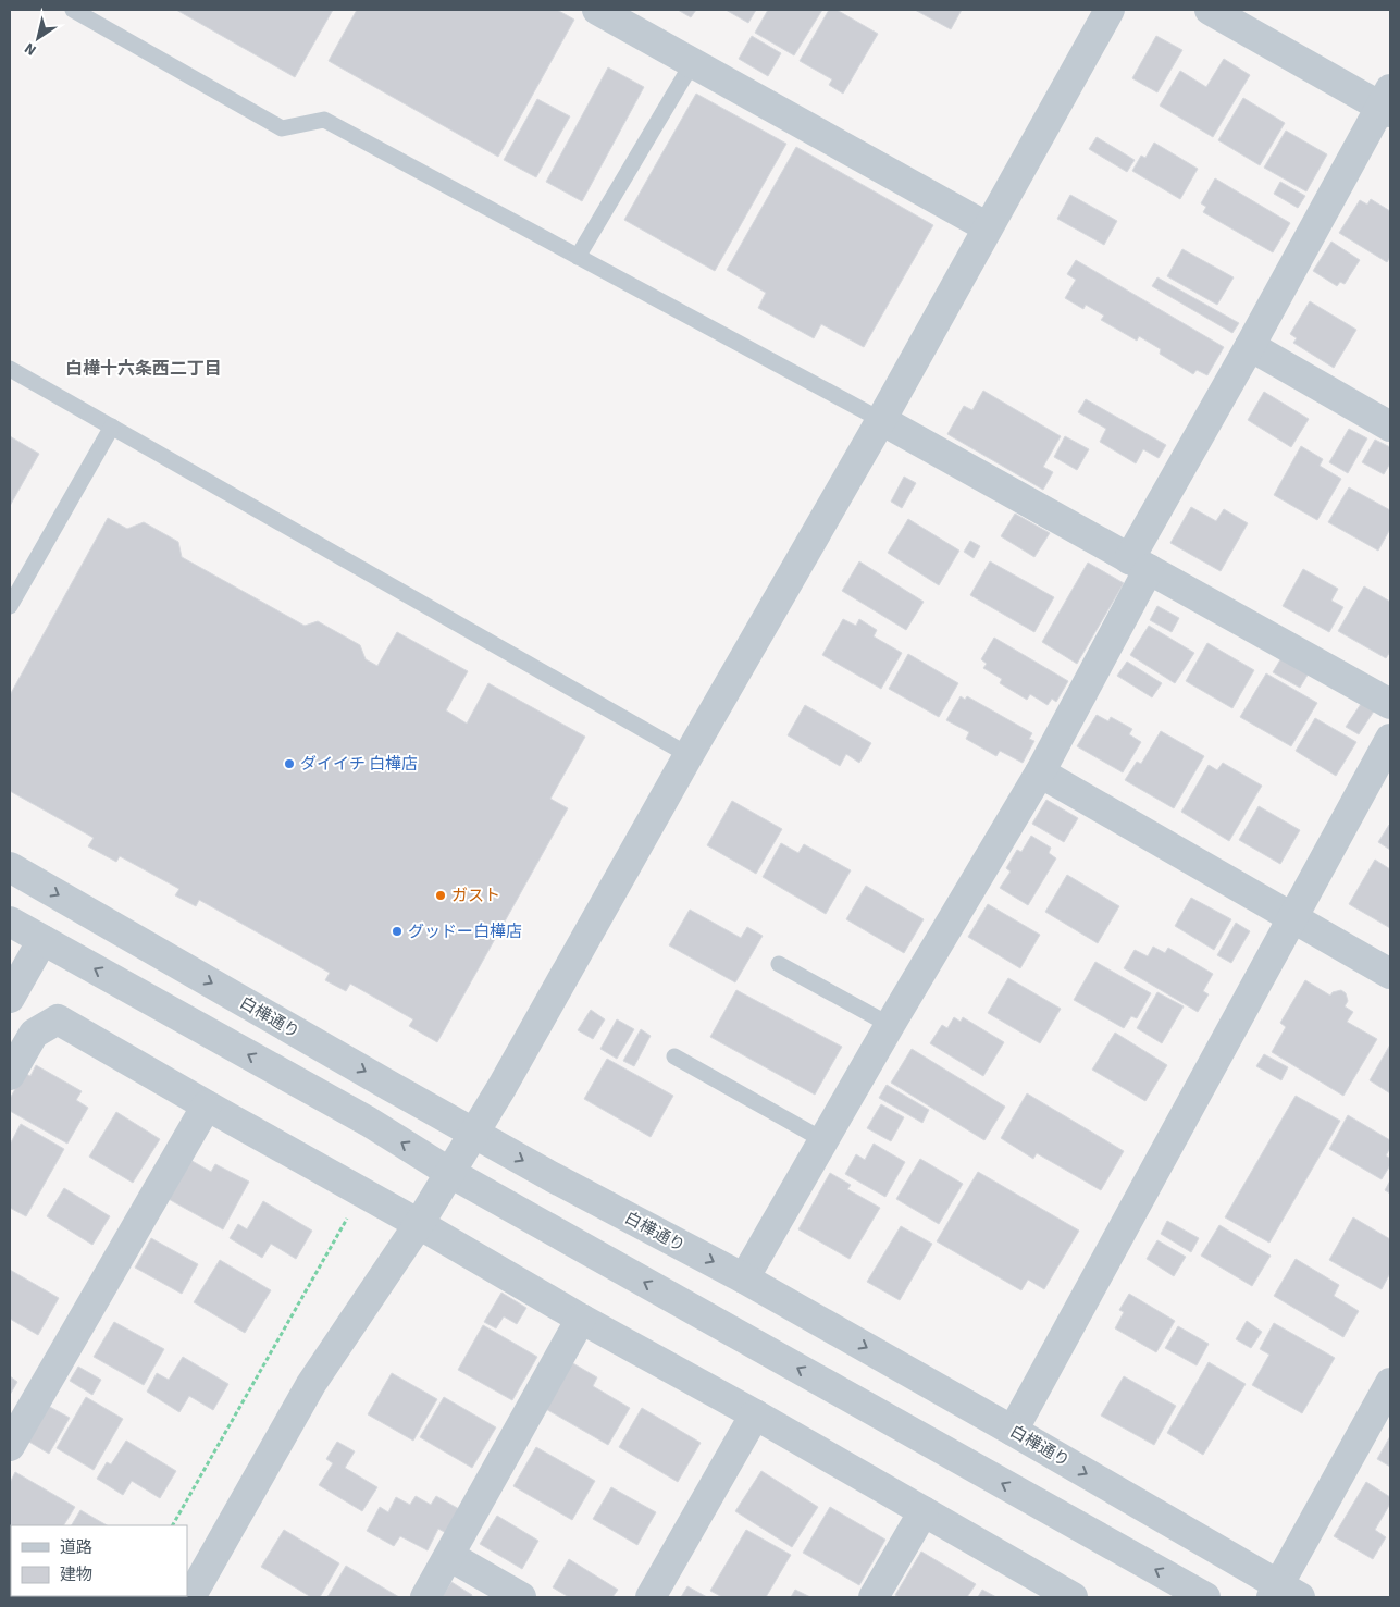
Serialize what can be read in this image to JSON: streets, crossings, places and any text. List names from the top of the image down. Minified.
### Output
{"streets":{"street":["白樺通り"]},"districts":["白樺十六条西二丁目"],"places":["ダイイチ 白樺店","ガスト","グッドー白樺店"],"legend":["道路","建物"],"north":"bottom left"}
